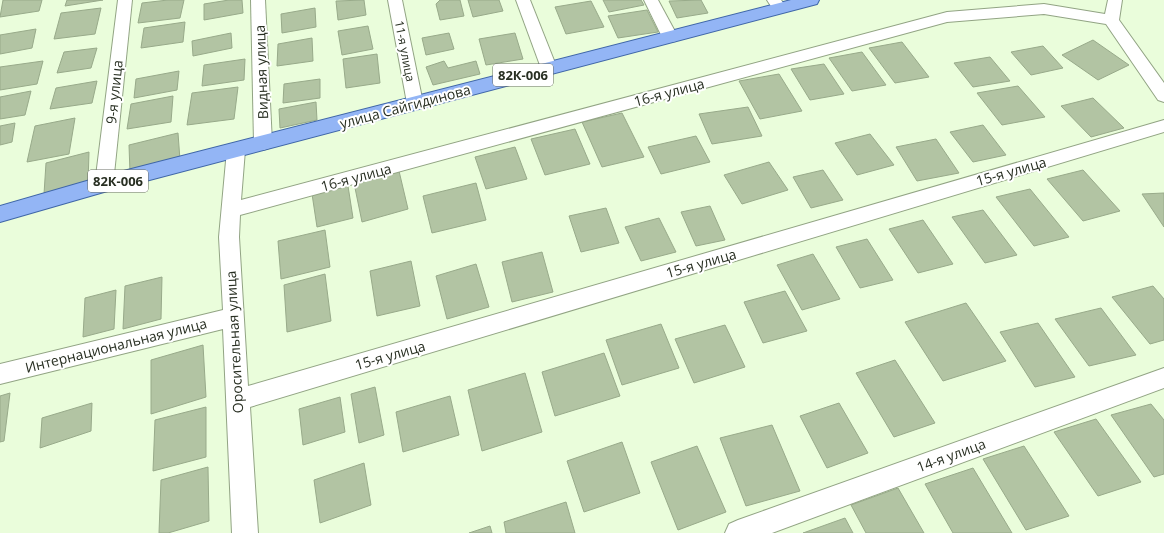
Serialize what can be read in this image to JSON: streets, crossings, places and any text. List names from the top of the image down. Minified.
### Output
{"streets":{"main road":["82К-006","улица Сайгидинова"],"street":["11-я улица","Видная улица","9-я улица","16-я улица","15-я улица","Оросительная улица","Интернациональная улица","14-я улица"]},"crossings":[["11-я улица","улица Сайгидинова"],["Видная улица","улица Сайгидинова"],["9-я улица","улица Сайгидинова"],["16-я улица","Оросительная улица"],["улица Сайгидинова","Оросительная улица"],["15-я улица","Оросительная улица"],["Оросительная улица","Интернациональная улица"]]}
